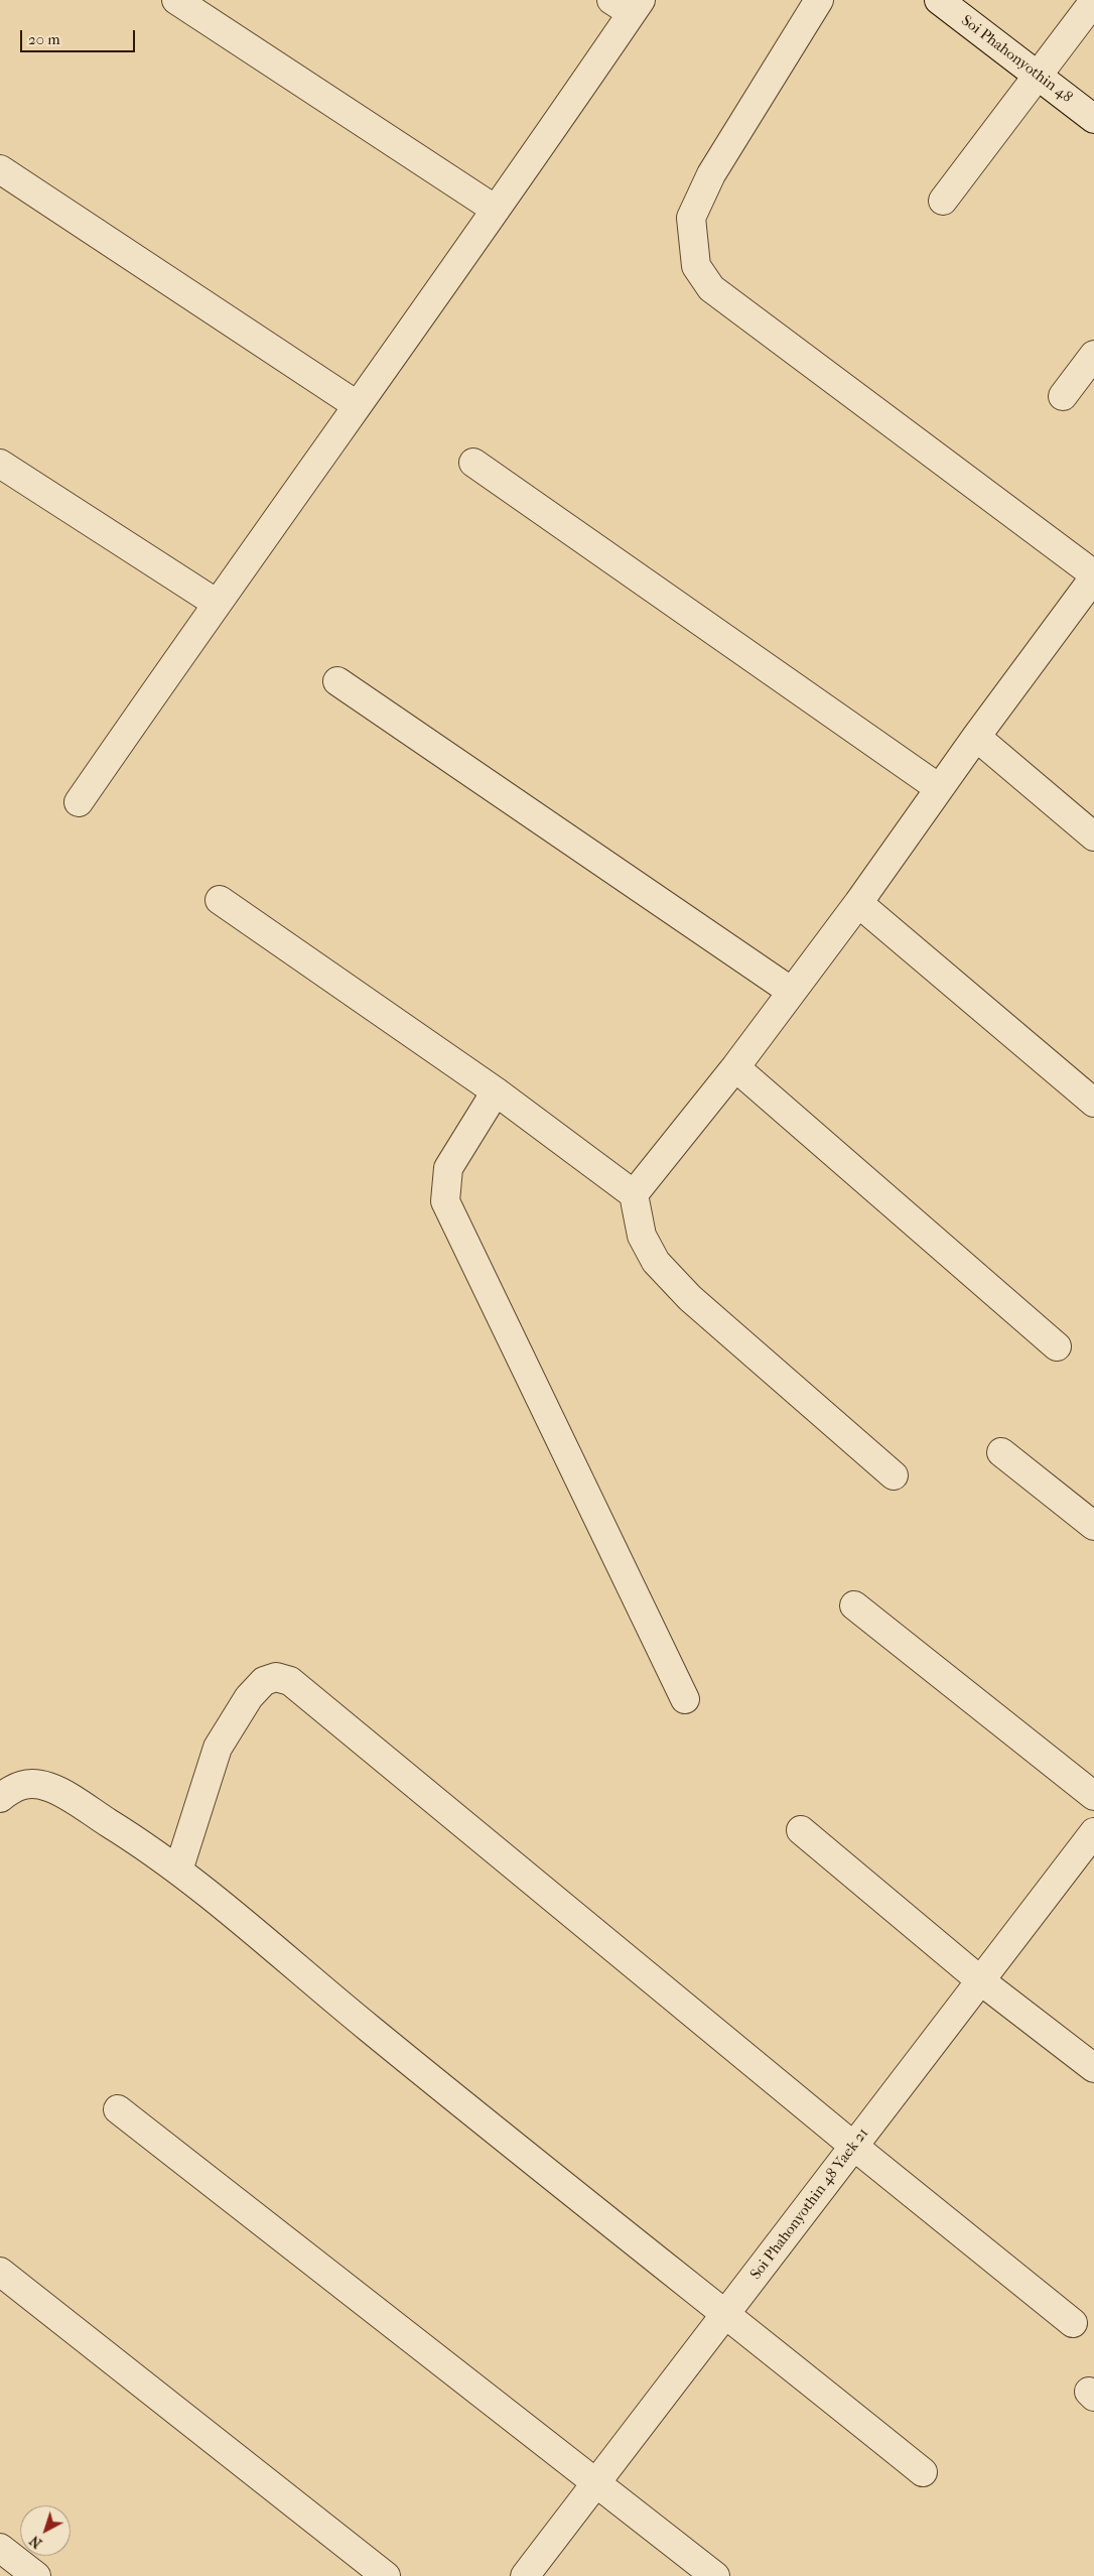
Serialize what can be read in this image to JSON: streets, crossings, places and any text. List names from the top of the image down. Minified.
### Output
{"streets":{"street":["Soi Phahonyothin 48","Soi Phahonyothin 48 Yaek 21"]},"scale_bar":"20 m","north":"bottom left"}
